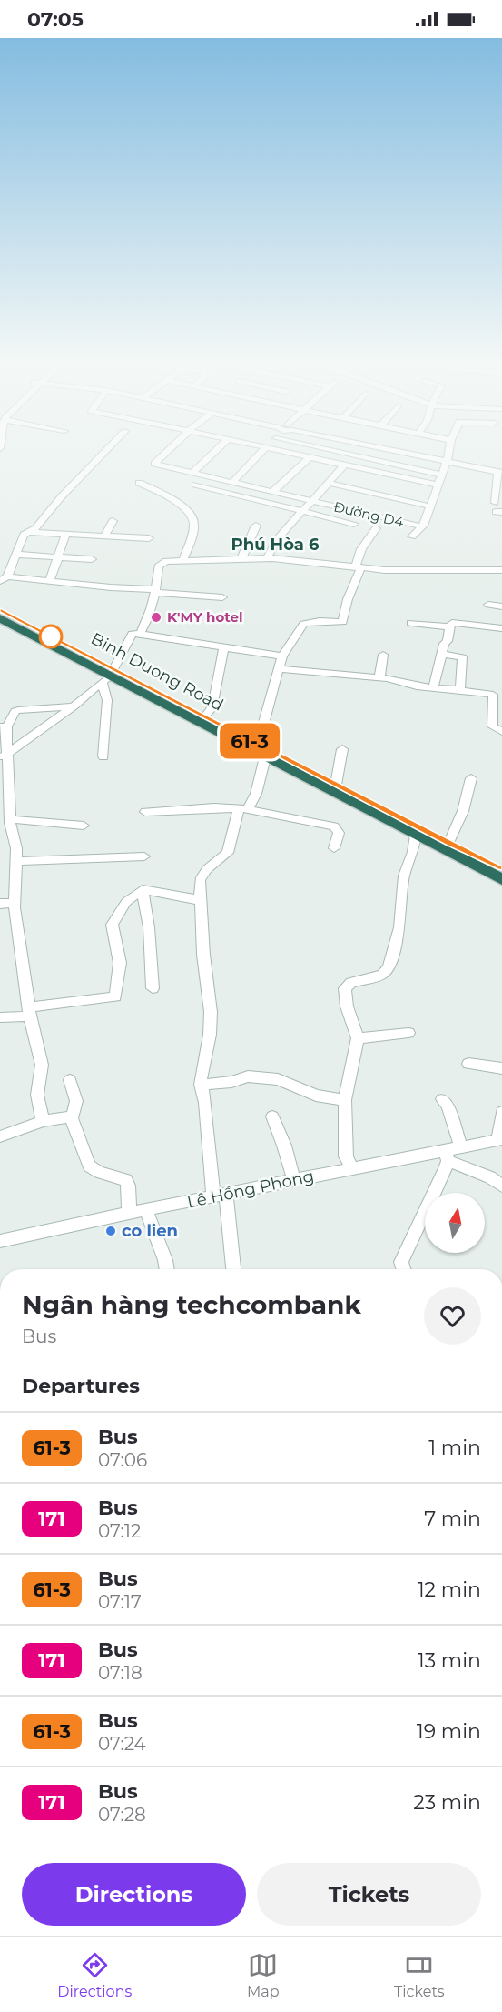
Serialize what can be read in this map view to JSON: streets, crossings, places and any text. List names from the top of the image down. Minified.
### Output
{"streets":{"highway":["Binh Duong Road"],"street":["Đường D4","Lê Hồng Phong"]},"districts":["Phú Hòa 6"],"places":["K'MY hotel","co lien"],"lines":["bus line 61-3"],"north":"top","page":{"status":"07:05","on_map":"61-3","heading":[["Ngân hàng techcombank","Bus"],"Departures"],"list":[{"mark":"61-3","name":"Bus","note":"07:06","value":"1 min"},{"mark":"171","name":"Bus","note":"07:12","value":"7 min"},{"mark":"61-3","name":"Bus","note":"07:17","value":"12 min"},{"mark":"171","name":"Bus","note":"07:18","value":"13 min"},{"mark":"61-3","name":"Bus","note":"07:24","value":"19 min"},{"mark":"171","name":"Bus","note":"07:28","value":"23 min"}],"buttons":["Directions","Tickets"],"tabs":["Directions","Map","Tickets"]}}
